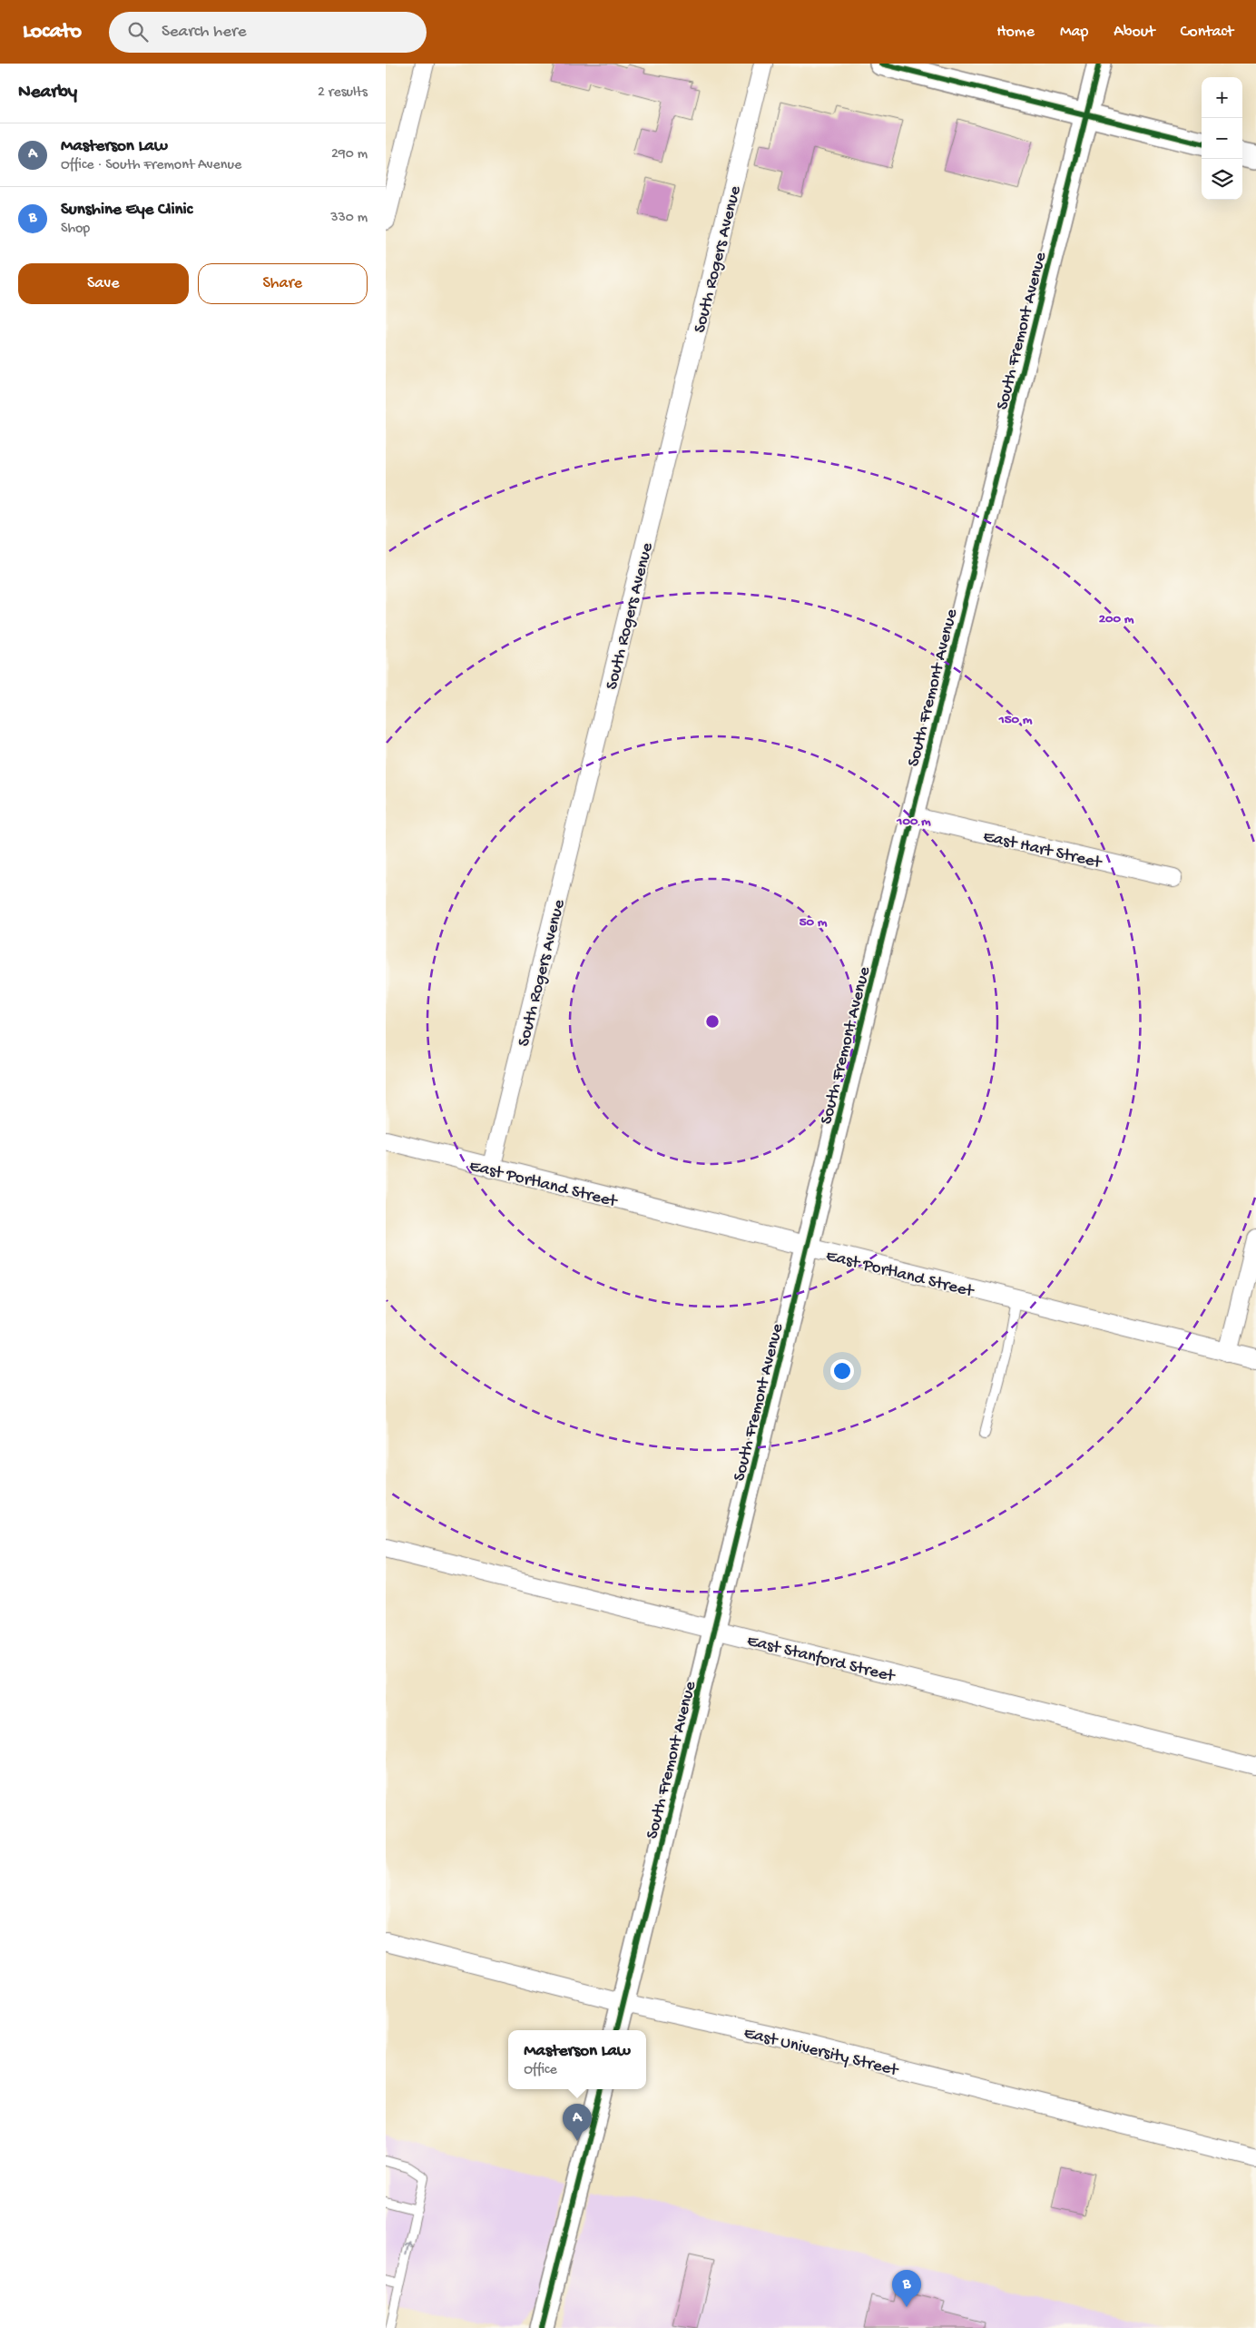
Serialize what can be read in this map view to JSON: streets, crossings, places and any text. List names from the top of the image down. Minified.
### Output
{"streets":{"street":["South Rogers Avenue","South Fremont Avenue","East Hart Street","East Portland Street","East Stanford Street","East University Street"]},"crossings":[["South Rogers Avenue","East Portland Street"],["South Fremont Avenue","East Hart Street"],["South Fremont Avenue","East Portland Street"],["South Fremont Avenue","East Stanford Street"],["South Fremont Avenue","East University Street"]],"page":{"header":"Locato","search":"Search here","nav":["Home","Map","About","Contact"],"heading":["Nearby","2 results"],"map_buttons":["+","−"],"list":[{"mark":"A","name":"Masterson Law","note":"Office · South Fremont Avenue","value":"290 m"},{"mark":"B","name":"Sunshine Eye Clinic","note":"Shop","value":"330 m"}],"buttons":["Save","Share"],"popup":["Masterson Law","Office"],"pins":["A","B"]},"rings":["200 m","150 m","100 m","50 m"]}
